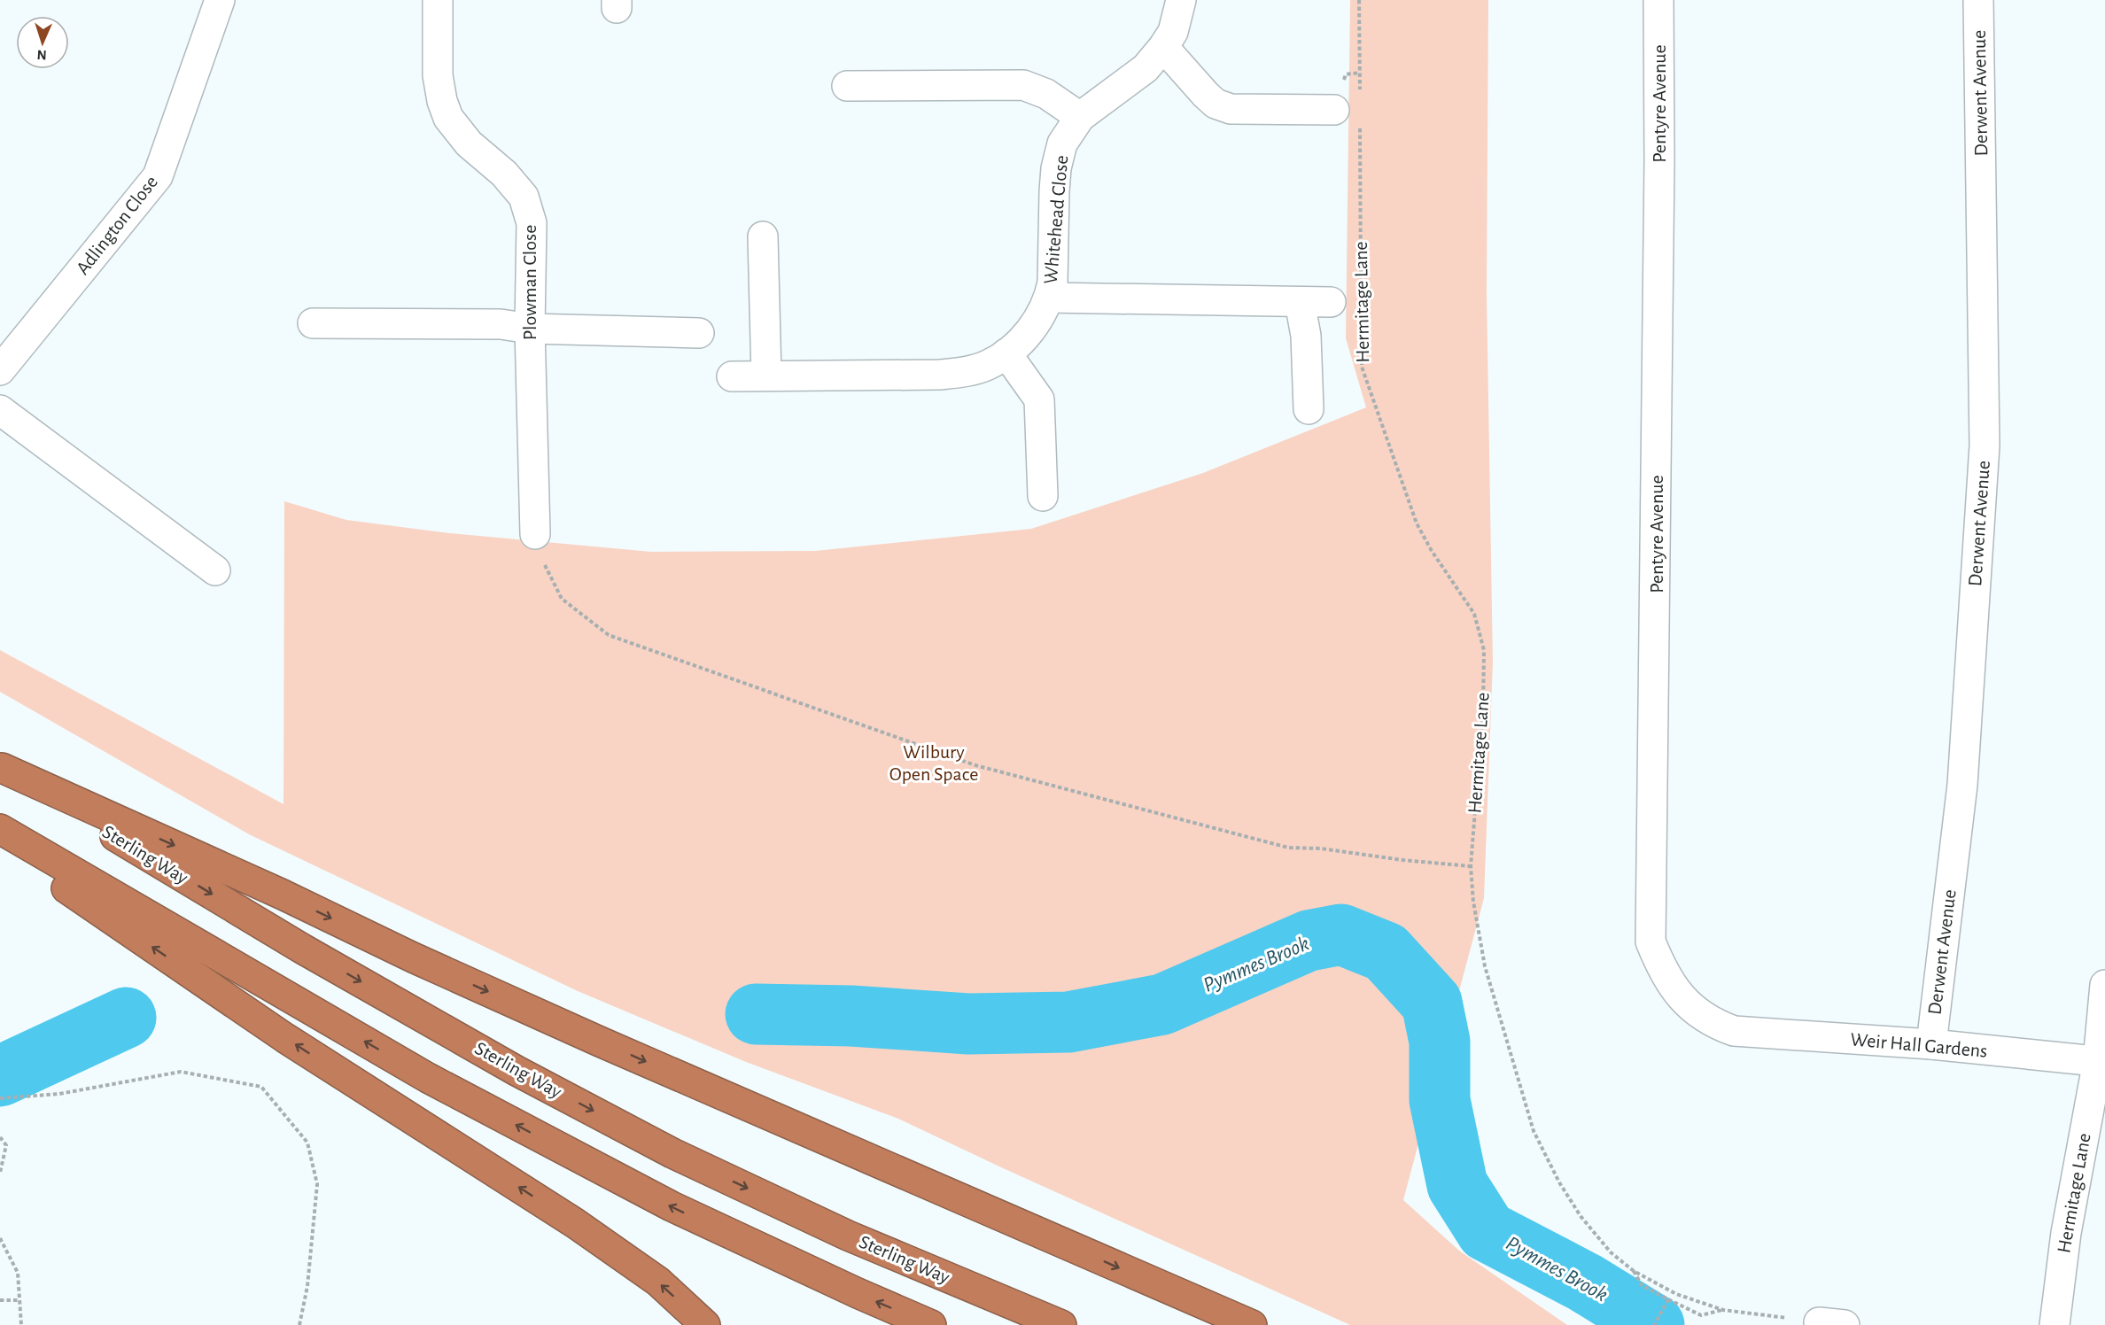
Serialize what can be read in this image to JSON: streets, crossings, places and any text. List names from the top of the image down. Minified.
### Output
{"streets":{"highway":["Sterling Way"],"street":["Derwent Avenue","Pentyre Avenue","Whitehead Close","Adlington Close","Plowman Close","Hermitage Lane","Weir Hall Gardens"]},"crossings":[["Derwent Avenue","Weir Hall Gardens"],["Pentyre Avenue","Weir Hall Gardens"],["Hermitage Lane","Weir Hall Gardens"]],"water":["Pymmes Brook"],"parks":["Wilbury Open Space"],"north":"bottom"}
